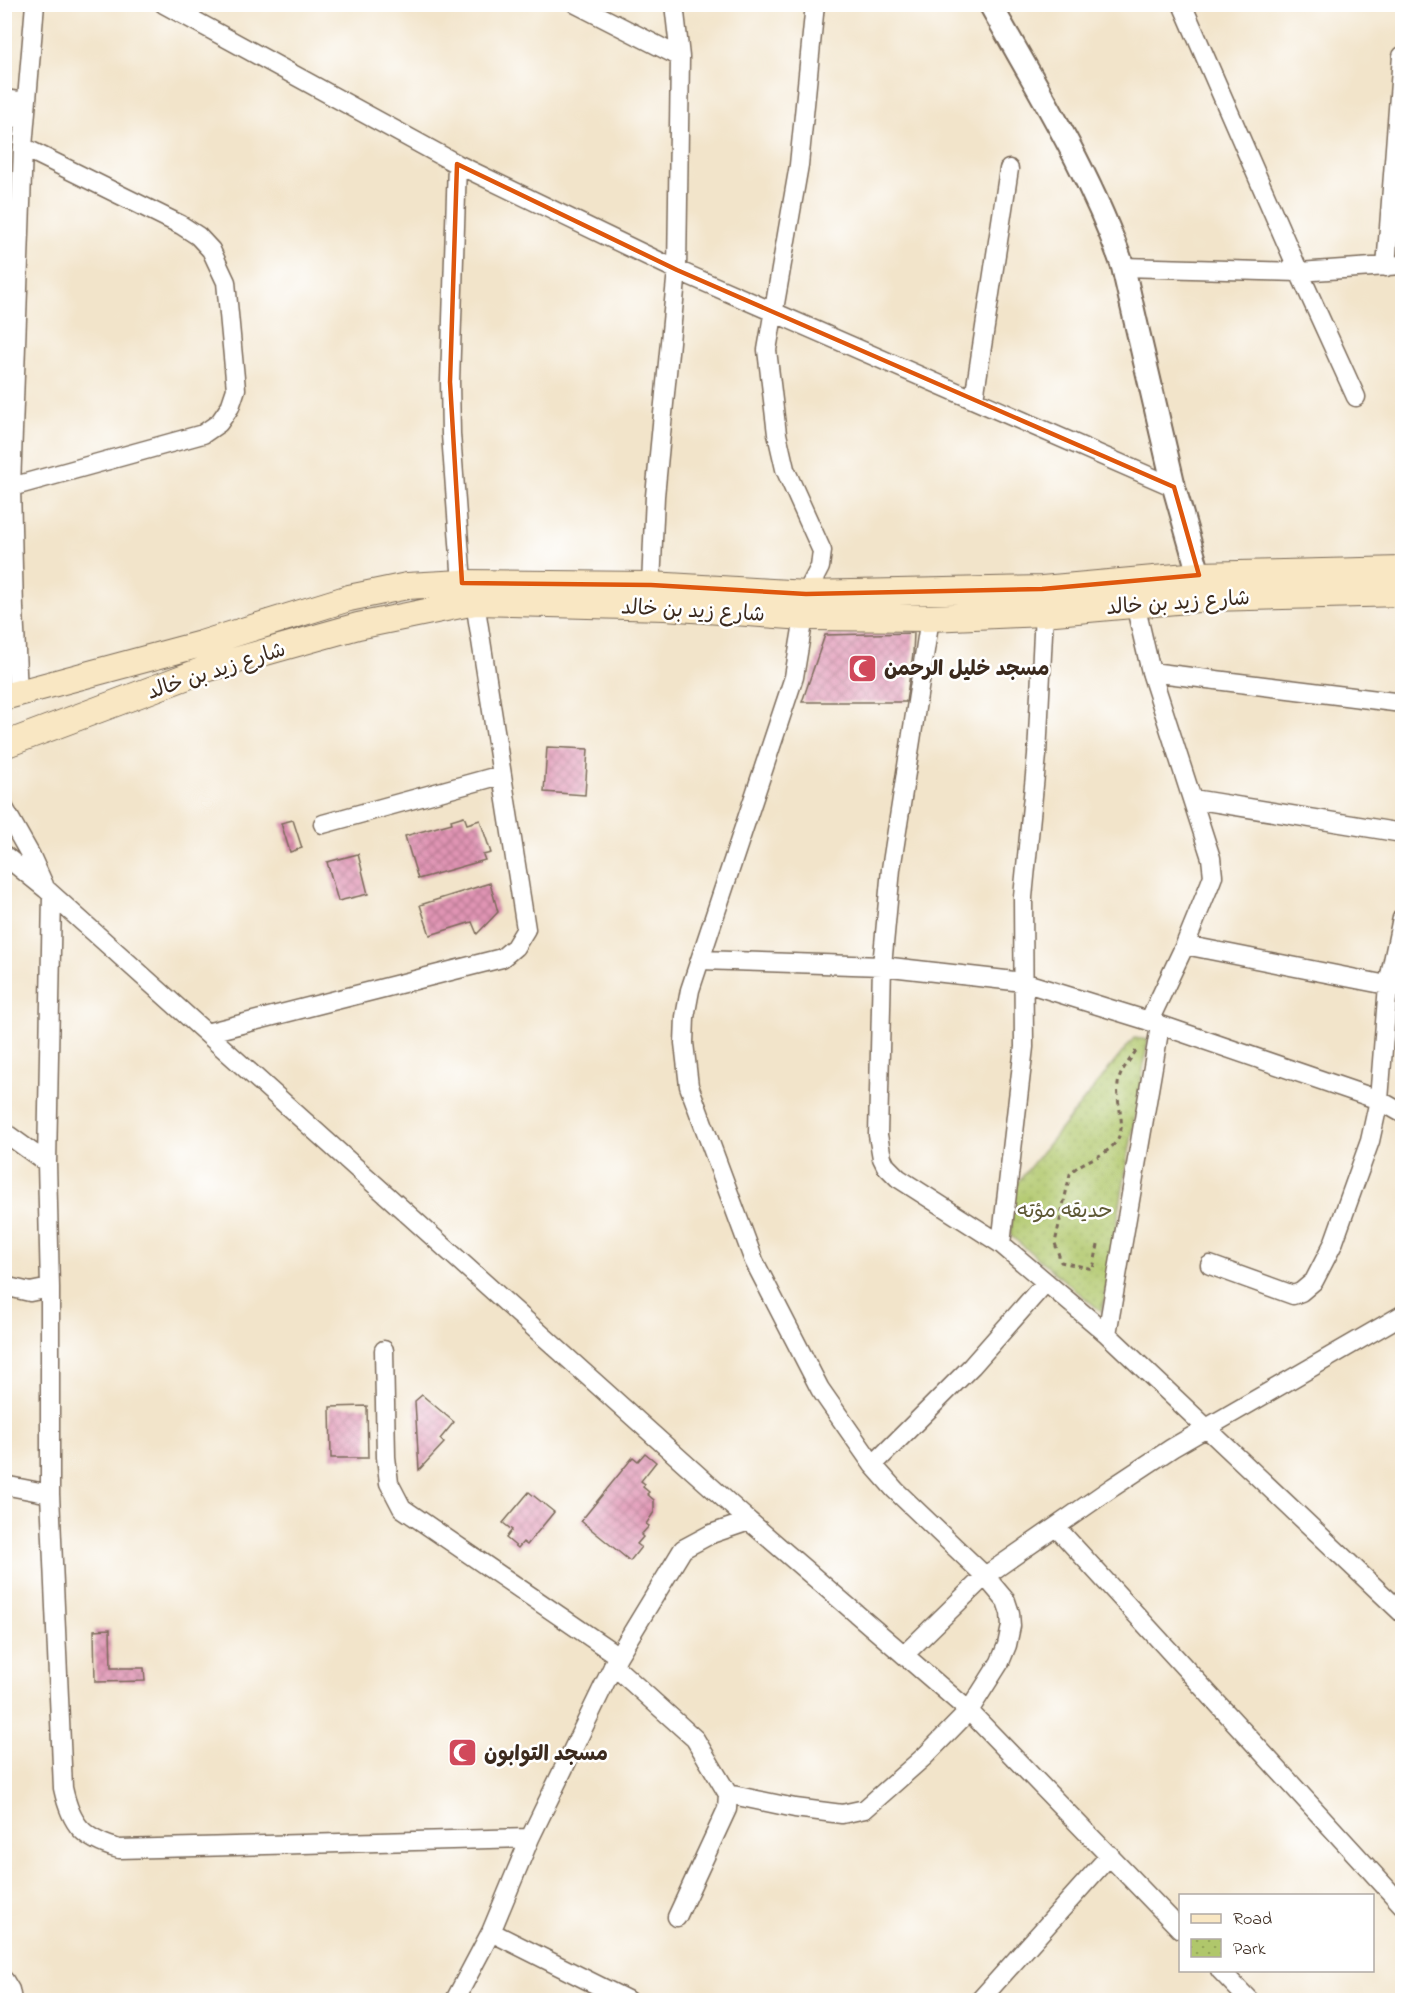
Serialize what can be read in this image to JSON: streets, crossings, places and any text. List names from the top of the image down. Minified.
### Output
{"streets":{"main road":["شارع زيد بن خالد"]},"parks":["حديقه مؤته"],"places":{"mosque":["مسجد خليل الرحمن","مسجد التوابون"]},"legend":["Road","Park"]}
